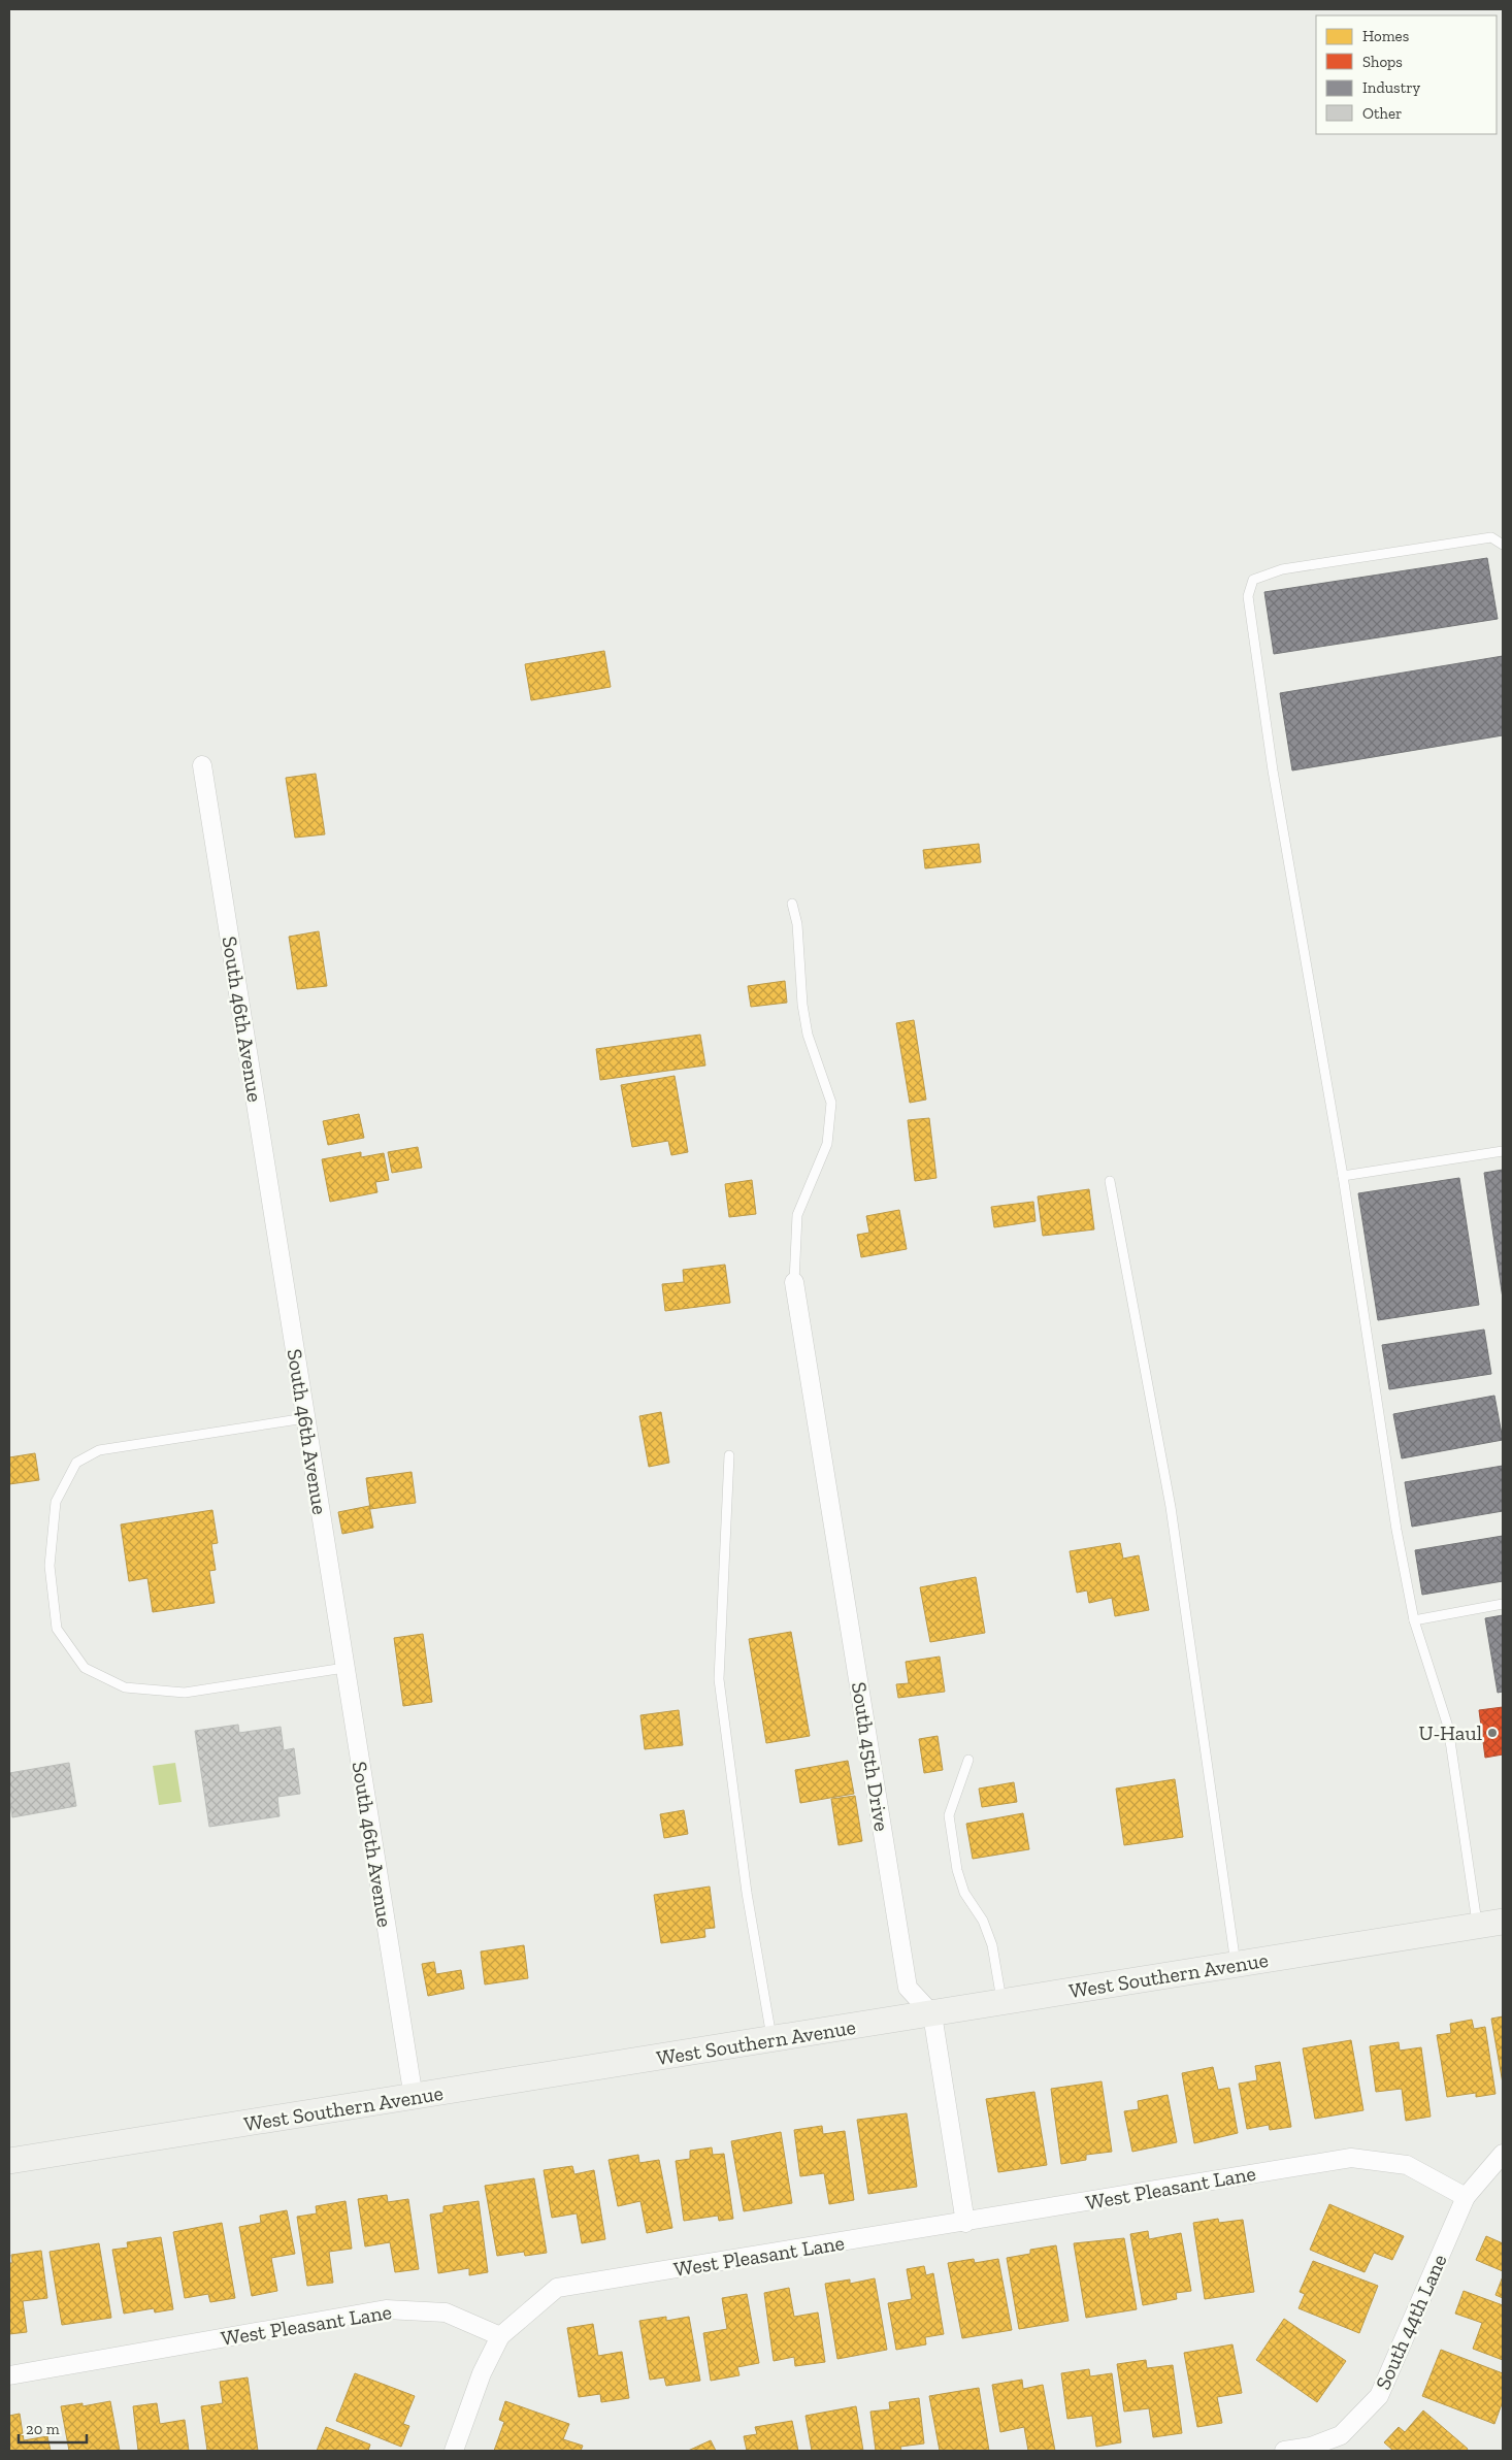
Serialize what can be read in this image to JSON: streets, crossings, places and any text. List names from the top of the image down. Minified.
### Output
{"streets":{"main road":["West Southern Avenue"],"street":["South 46th Avenue","South 45th Drive","West Pleasant Lane","South 44th Lane"]},"crossings":[["South 46th Avenue","West Southern Avenue"],["South 45th Drive","West Southern Avenue"],["West Pleasant Lane","South 44th Lane"]],"places":["U-Haul"],"legend":["Homes","Shops","Industry","Other"],"scale_bar":"20 m"}
